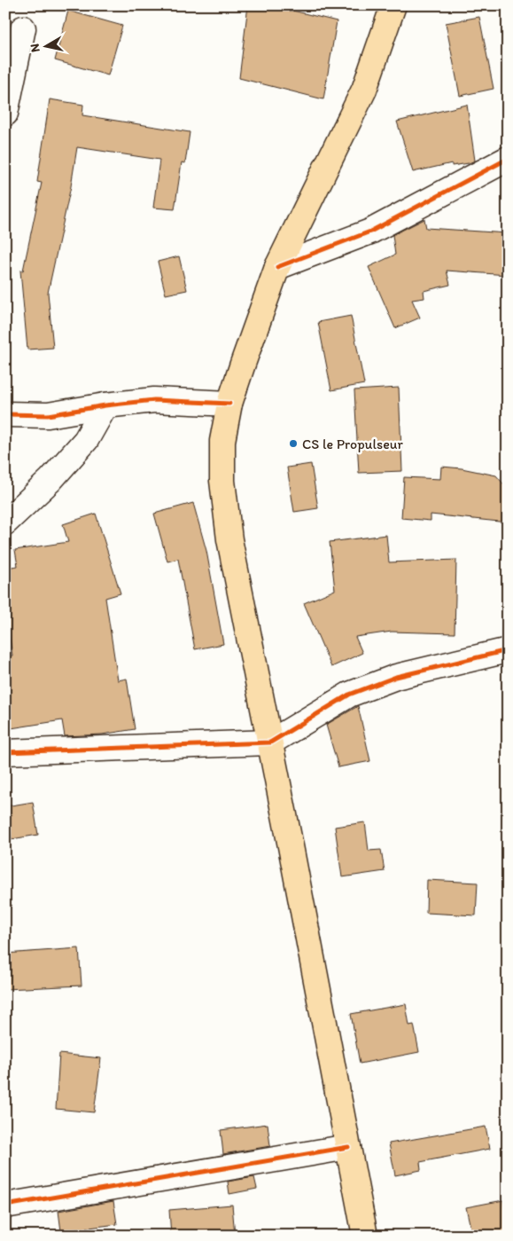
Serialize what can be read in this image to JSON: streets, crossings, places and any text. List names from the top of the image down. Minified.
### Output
{"places":["CS le Propulseur"],"north":"left"}
